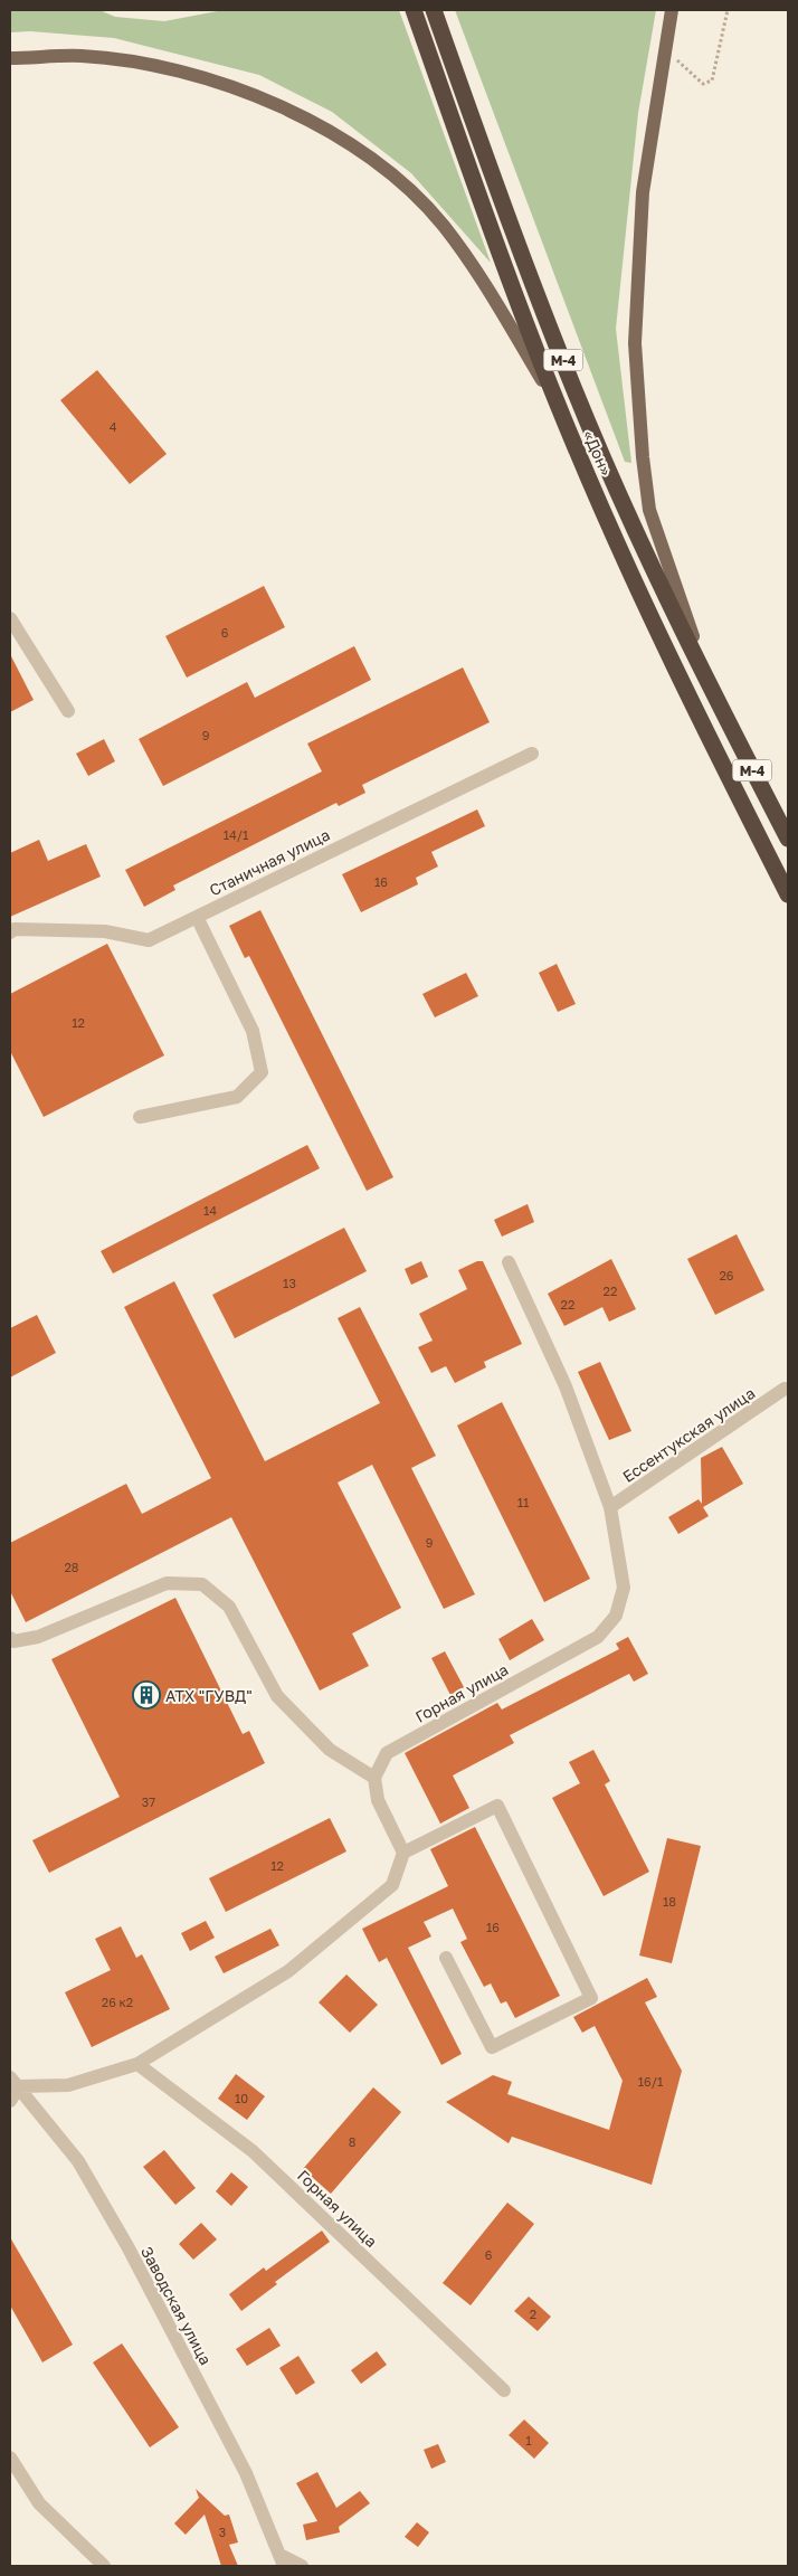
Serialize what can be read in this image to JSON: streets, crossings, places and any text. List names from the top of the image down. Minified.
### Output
{"streets":{"highway":["М-4","«Дон»"],"street":["Станичная улица","Ессентукская улица","Горная улица","Заводская улица"]},"crossings":[["Ессентукская улица","Горная улица"]],"places":{"building":["АТХ \"ГУВД\""]},"house_numbers":["4","6","9","14/1","16","12","14","26","13","22","22","11","9","28","37","12","18","16","26 к2","16/1","10","8","6","2","1","3"]}
